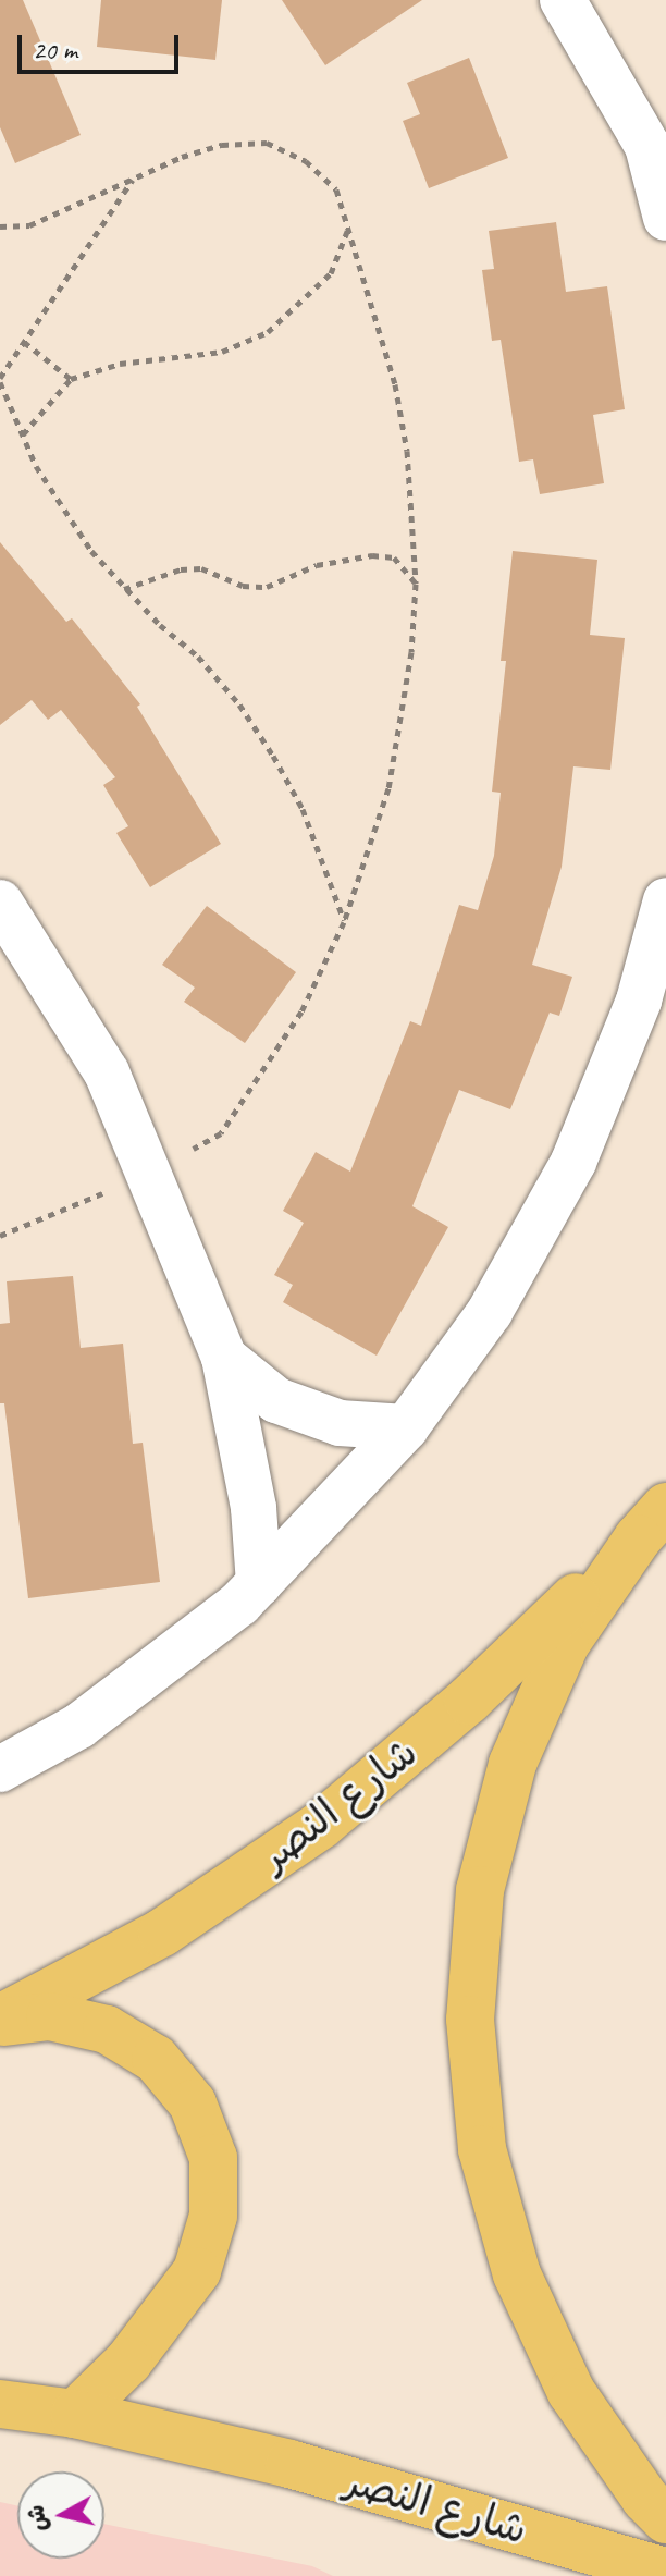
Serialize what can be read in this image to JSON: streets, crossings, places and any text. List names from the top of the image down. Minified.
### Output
{"streets":{"main road":["شارع النصر"]},"scale_bar":"20 m","north":"left"}
